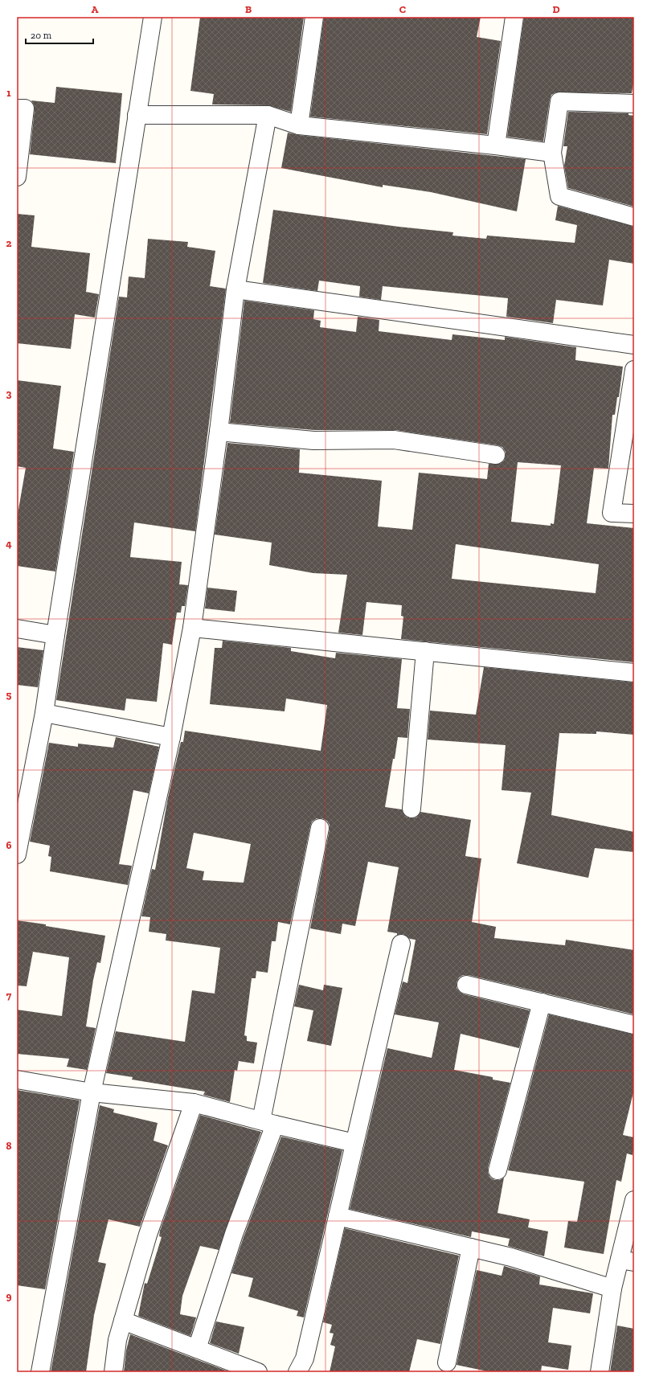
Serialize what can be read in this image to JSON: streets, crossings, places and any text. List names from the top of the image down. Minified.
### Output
{"scale_bar":"20 m","grid":{"columns":["A","B","C","D"],"rows":["1","2","3","4","5","6","7","8","9"]}}
